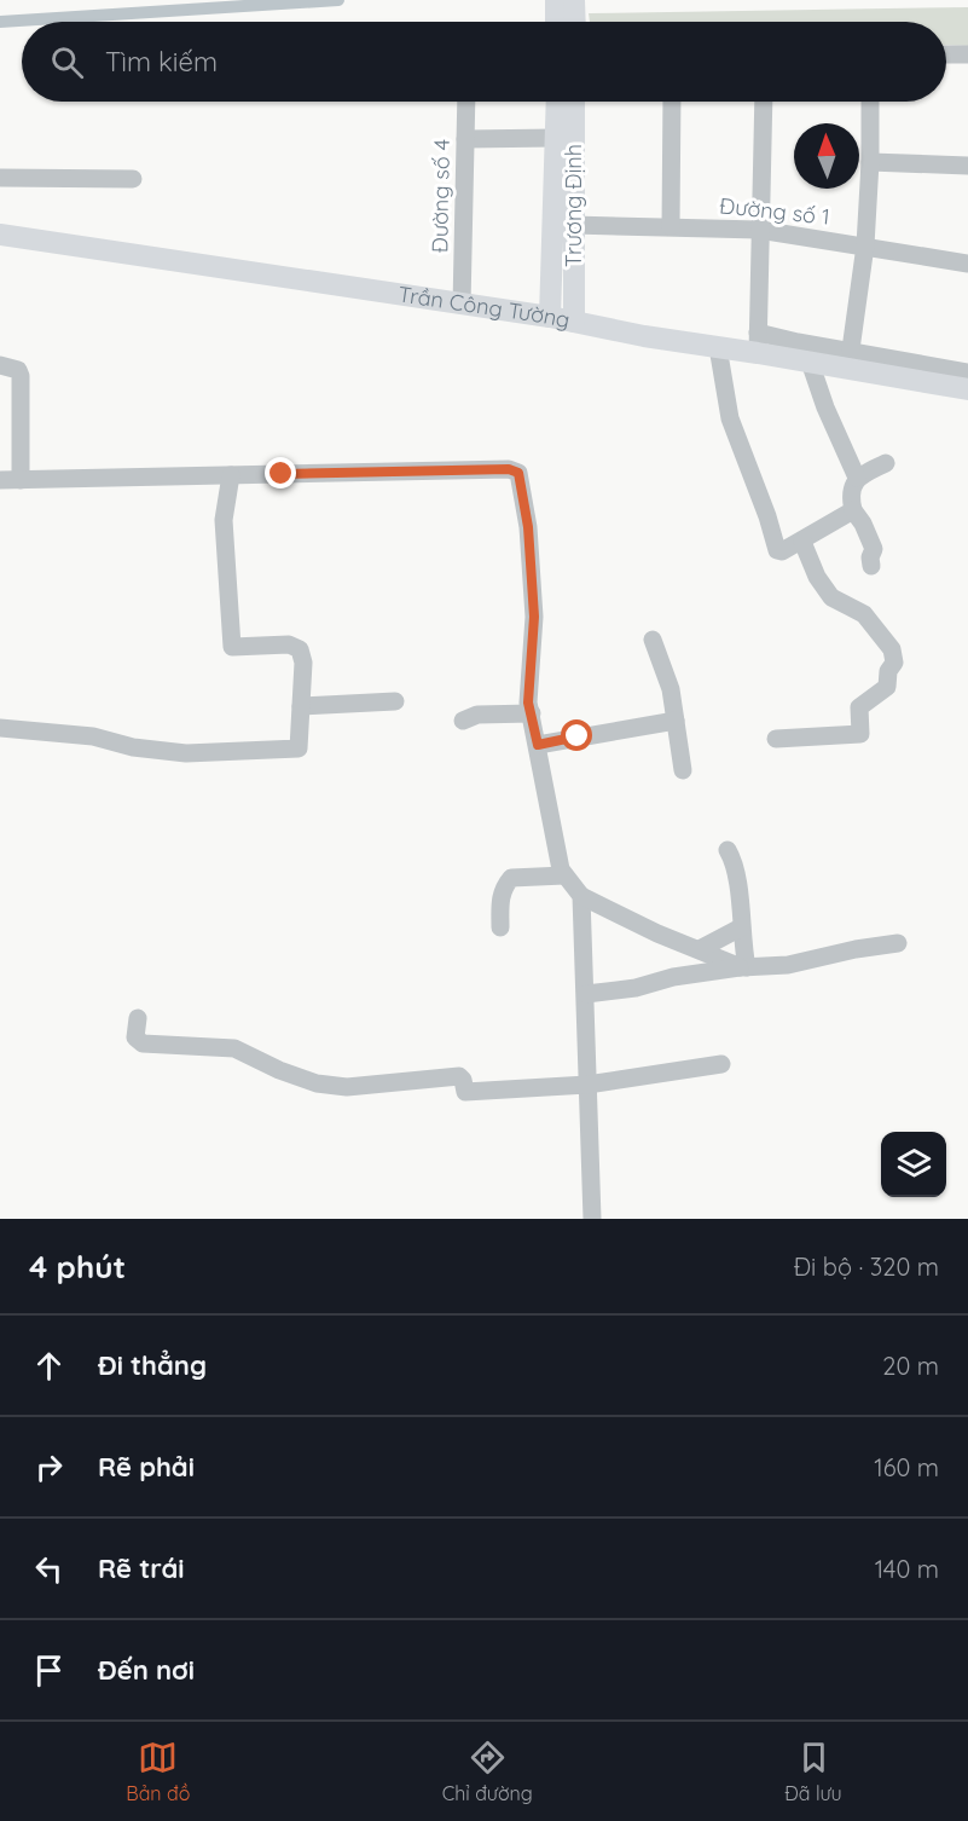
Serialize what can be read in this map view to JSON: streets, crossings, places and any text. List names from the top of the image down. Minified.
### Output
{"streets":{"main road":["Trương Định","Trần Công Tường"],"street":["Đường số 4","Đường số 1"]},"crossings":[["Đường số 4","Trần Công Tường"],["Trương Định","Đường số 1"],["Trương Định","Trần Công Tường"]],"north":"top","page":{"search":"Tìm kiếm","heading":["4 phút","Đi bộ · 320 m"],"list":[["Đi thẳng","20 m"],["Rẽ phải","160 m"],["Rẽ trái","140 m"],"Đến nơi"],"nav":["Bản đồ","Chỉ đường","Đã lưu"]}}
